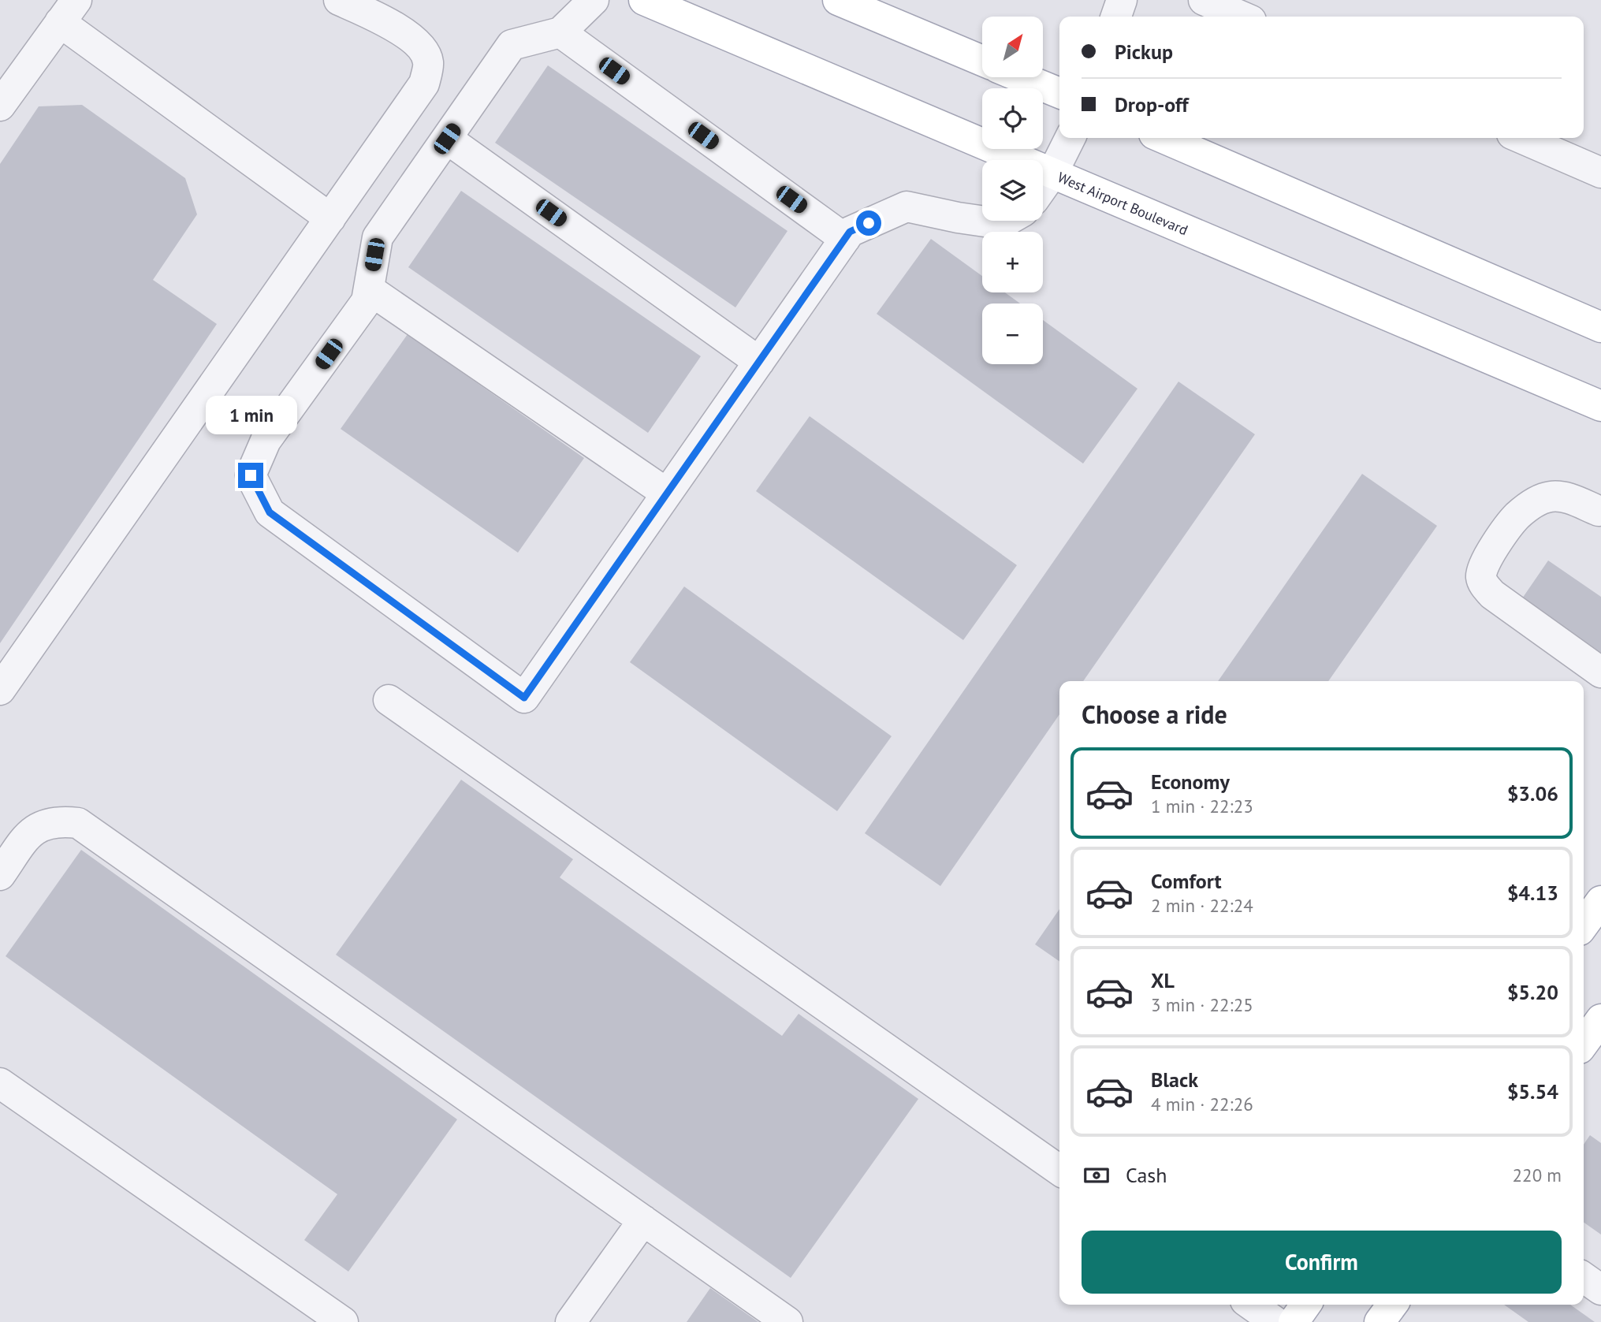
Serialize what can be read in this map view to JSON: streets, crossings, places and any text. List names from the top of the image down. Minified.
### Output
{"streets":{"main road":["West Airport Boulevard"]},"north":"top right","page":{"map_buttons":["+","−"],"banner":["Pickup","Drop-off"],"bubble":"1 min","heading":"Choose a ride","list":[{"name":"Economy","note":"1 min · 22:23","value":"$3.06"},{"name":"Comfort","note":"2 min · 22:24","value":"$4.13"},{"name":"XL","note":"3 min · 22:25","value":"$5.20"},{"name":"Black","note":"4 min · 22:26","value":"$5.54"}],"pay":["Cash","220 m"],"buttons":"Confirm"}}
